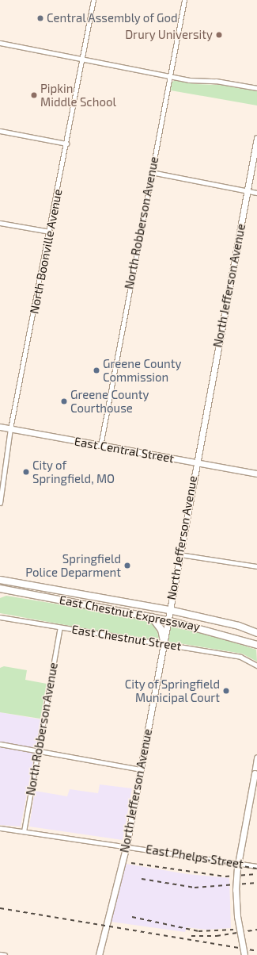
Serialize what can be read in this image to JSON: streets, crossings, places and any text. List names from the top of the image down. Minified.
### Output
{"streets":{"main road":["North Jefferson Avenue","East Central Street","East Chestnut Expressway"],"street":["North Robberson Avenue","North Boonville Avenue","East Chestnut Street","East Phelps Street"]},"crossings":[["North Robberson Avenue","East Central Street"],["North Robberson Avenue","East Chestnut Street"],["North Robberson Avenue","East Phelps Street"],["North Boonville Avenue","East Central Street"],["North Jefferson Avenue","East Central Street"],["North Jefferson Avenue","East Chestnut Expressway"],["North Jefferson Avenue","East Chestnut Street"],["North Jefferson Avenue","East Phelps Street"]],"places":["Central Assembly of God","Drury University","Pipkin Middle School","Greene County Commission","Greene County Courthouse","City of Springfield, MO","Springfield Police Deparment","City of Springfield Municipal Court"]}
